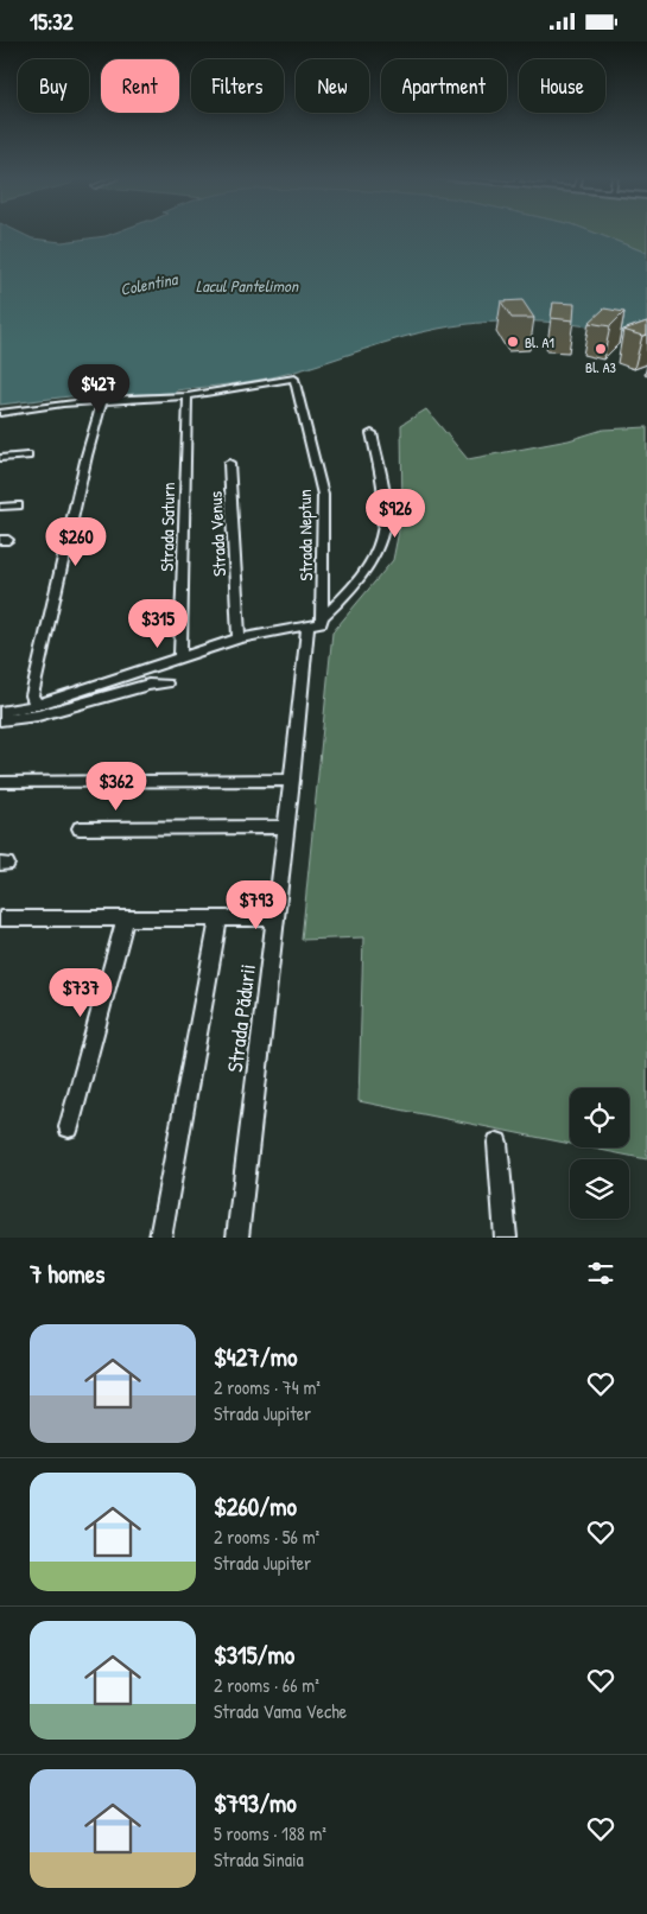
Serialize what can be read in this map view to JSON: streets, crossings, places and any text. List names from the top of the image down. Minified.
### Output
{"streets":{"street":["Strada Saturn","Strada Venus","Strada Neptun","Strada Pădurii"]},"crossings":[["Strada Saturn","Strada Neptun"],["Strada Neptun","Strada Pădurii"]],"water":["Colentina","Lacul Pantelimon"],"places":["Bl. A1","Bl. A3"],"page":{"status":"15:32","chip":["Buy","Rent","Filters","New","Apartment","House"],"price":["$427","$926","$260","$315","$362","$793","$737"],"heading":"7 homes","list":[{"name":"$427/mo","note":"2 rooms · 74 m² · Strada Jupiter"},{"name":"$260/mo","note":"2 rooms · 56 m² · Strada Jupiter"},{"name":"$315/mo","note":"2 rooms · 66 m² · Strada Vama Veche"},{"name":"$793/mo","note":"5 rooms · 188 m² · Strada Sinaia"}]}}
